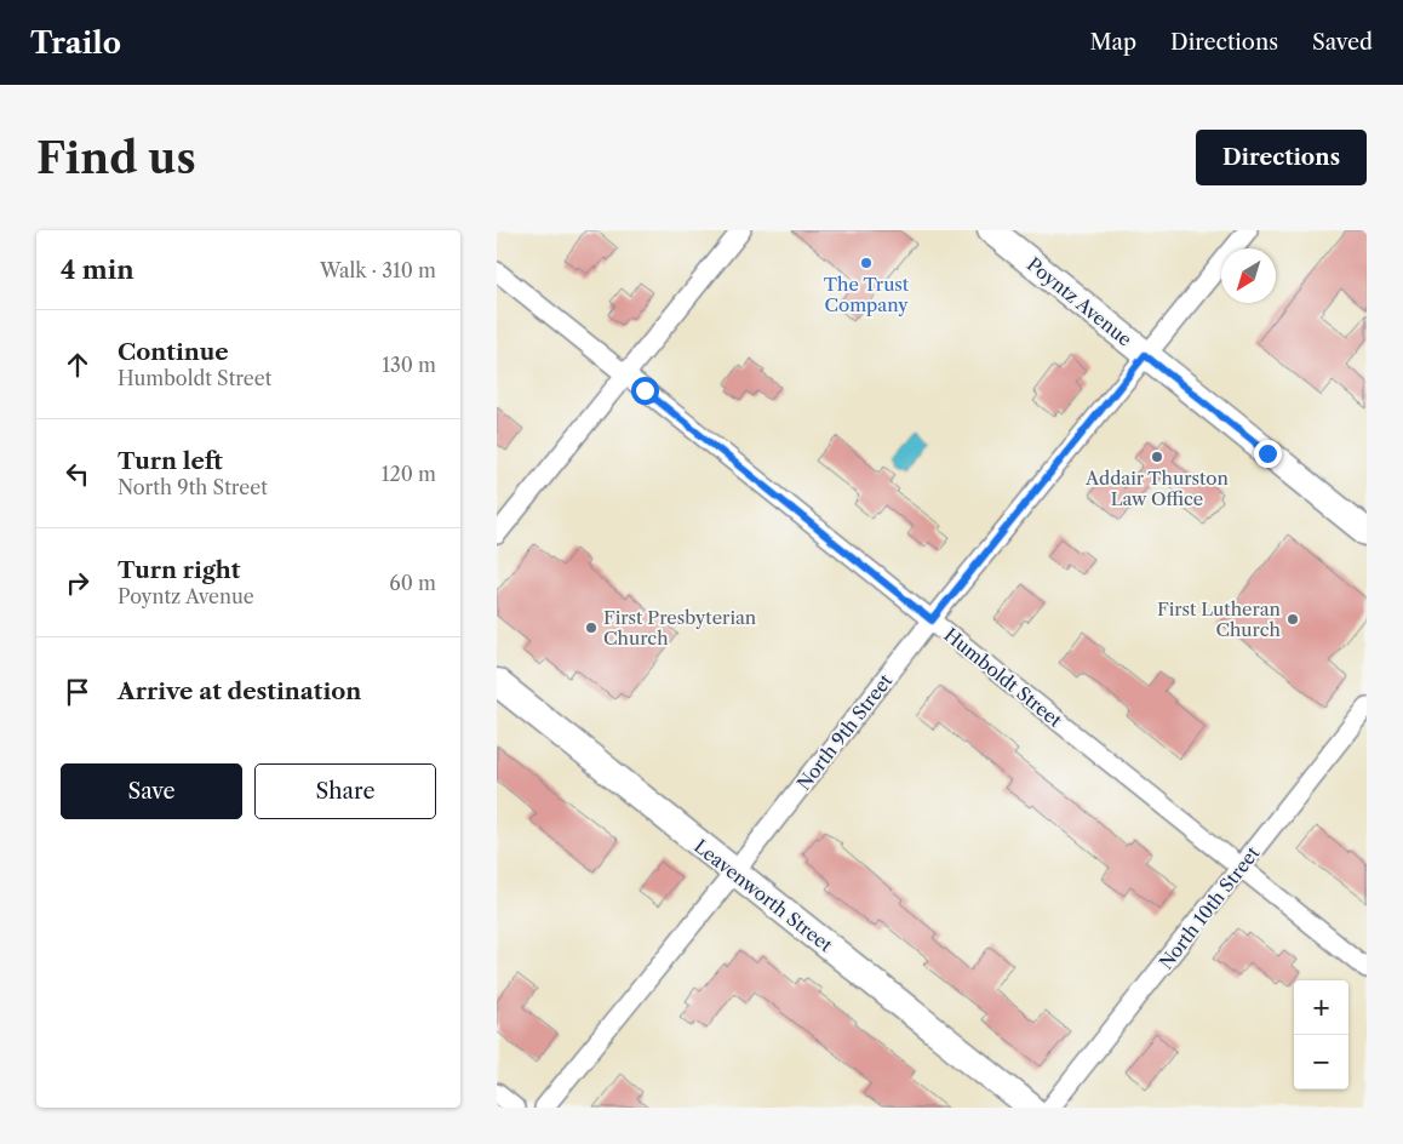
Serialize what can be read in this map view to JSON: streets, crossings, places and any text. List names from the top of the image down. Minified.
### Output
{"streets":{"street":["Poyntz Avenue","Humboldt Street","North 9th Street","Leavenworth Street","North 10th Street"]},"crossings":[["Poyntz Avenue","North 9th Street"],["Humboldt Street","North 9th Street"],["Humboldt Street","North 10th Street"],["North 9th Street","Leavenworth Street"]],"places":["The Trust Company","Addair Thurston Law Office","First Lutheran Church","First Presbyterian Church"],"north":"bottom left","page":{"header":"Trailo","nav":["Map","Directions","Saved"],"buttons":["Directions",["Save","Share"]],"title":"Find us","heading":["4 min","Walk · 310 m"],"list":[["Continue","Humboldt Street","130 m"],["Turn left","North 9th Street","120 m"],["Turn right","Poyntz Avenue","60 m"],"Arrive at destination"],"map_buttons":["+","−"]}}
